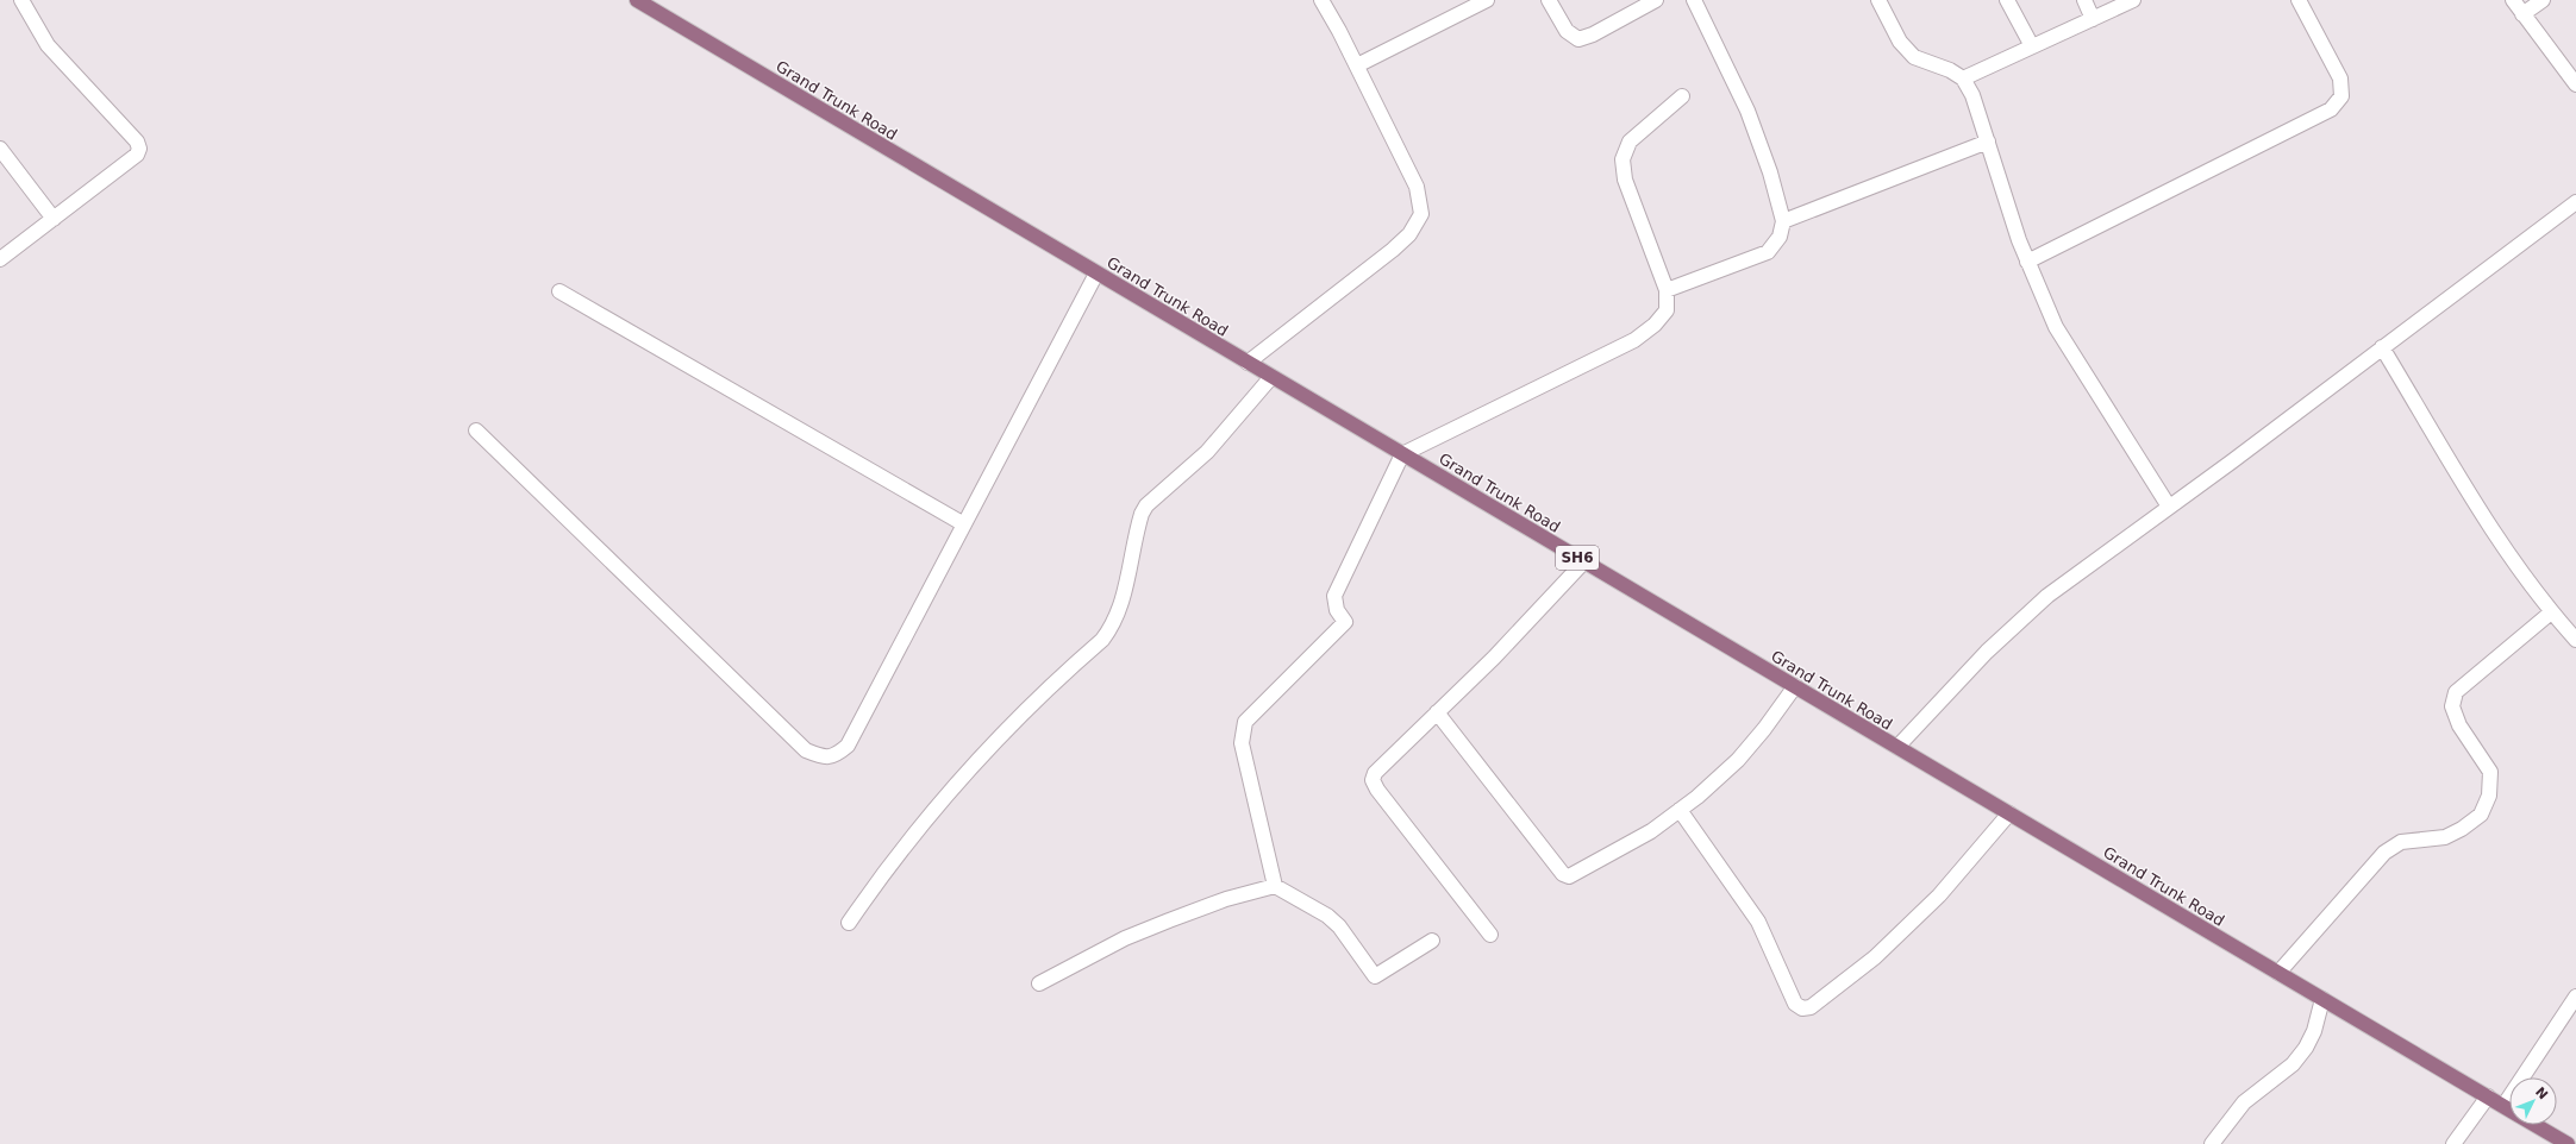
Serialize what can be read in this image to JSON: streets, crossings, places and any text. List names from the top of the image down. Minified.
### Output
{"streets":{"main road":["Grand Trunk Road","SH6"]},"north":"top right"}
